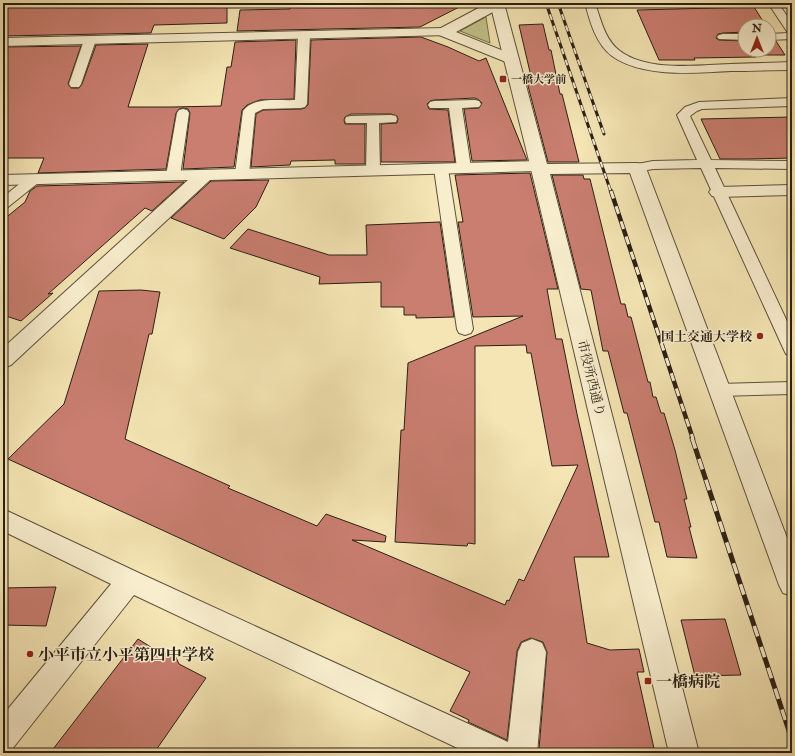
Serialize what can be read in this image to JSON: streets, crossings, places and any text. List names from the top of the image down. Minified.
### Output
{"streets":{"street":["市役所西通り"]},"places":{"transit":["一橋大学前","一橋病院"],"other":["国土交通大学校","小平市立小平第四中学校"]},"north":"top"}
